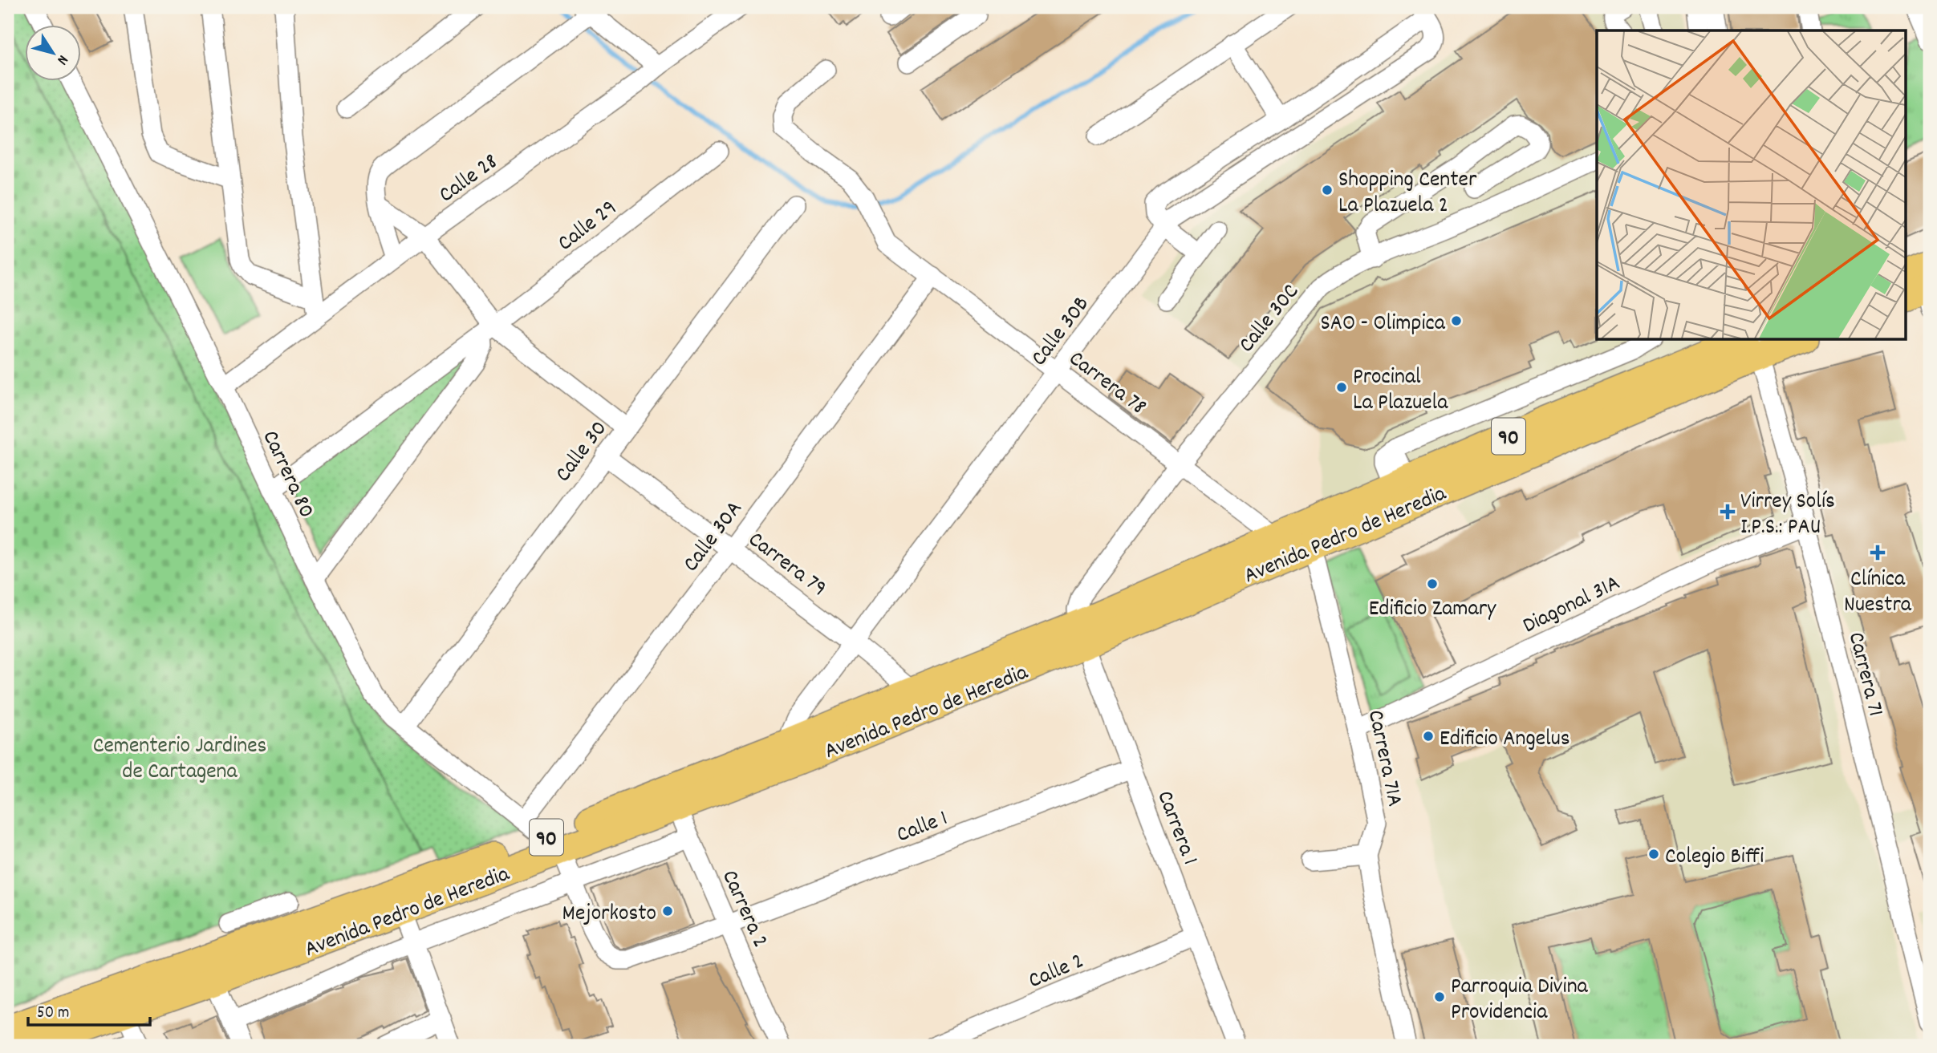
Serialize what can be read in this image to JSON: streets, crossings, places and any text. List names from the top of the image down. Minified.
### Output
{"streets":{"highway":["90","Avenida Pedro de Heredia"],"street":["Calle 28","Calle 29","Calle 30C","Calle 30B","Carrera 78","Calle 30","Carrera 80","Calle 30A","Carrera 79","Diagonal 31A","Carrera 71","Carrera 71A","Calle 1","Carrera 1","Carrera 2","Calle 2"]},"crossings":[["Calle 28","Carrera 80"],["Calle 29","Carrera 80"],["Calle 30C","Carrera 78"],["Calle 30C","Avenida Pedro de Heredia"],["Calle 30C","Carrera 1"],["Calle 30B","Carrera 78"],["Calle 30B","Avenida Pedro de Heredia"],["Calle 30B","Carrera 79"],["Carrera 78","Avenida Pedro de Heredia"],["Carrera 78","Calle 30A"],["Calle 30","Carrera 80"],["Calle 30","Carrera 79"],["Carrera 80","Avenida Pedro de Heredia"],["Carrera 80","Calle 30A"],["Carrera 80","Calle 1"],["Avenida Pedro de Heredia","Carrera 79"],["Avenida Pedro de Heredia","Carrera 71"],["Avenida Pedro de Heredia","Carrera 71A"],["Avenida Pedro de Heredia","Calle 1"],["Avenida Pedro de Heredia","Carrera 1"],["Avenida Pedro de Heredia","Carrera 2"],["Calle 30A","Carrera 79"],["Diagonal 31A","Carrera 71"],["Diagonal 31A","Carrera 71A"],["Calle 1","Carrera 1"],["Calle 1","Carrera 2"],["Carrera 1","Calle 2"]],"parks":["Cementerio Jardines de Cartagena"],"places":{"other":["Shopping Center La Plazuela 2","SAO - Olimpica","Procinal La Plazuela","Edificio Zamary","Edificio Angelus","Colegio Biffi","Mejorkosto","Parroquia Divina Providencia"],"health":["Virrey Solís I.P.S.: PAU","Clínica Nuestra"]},"scale_bar":"50 m","north":"bottom right"}
